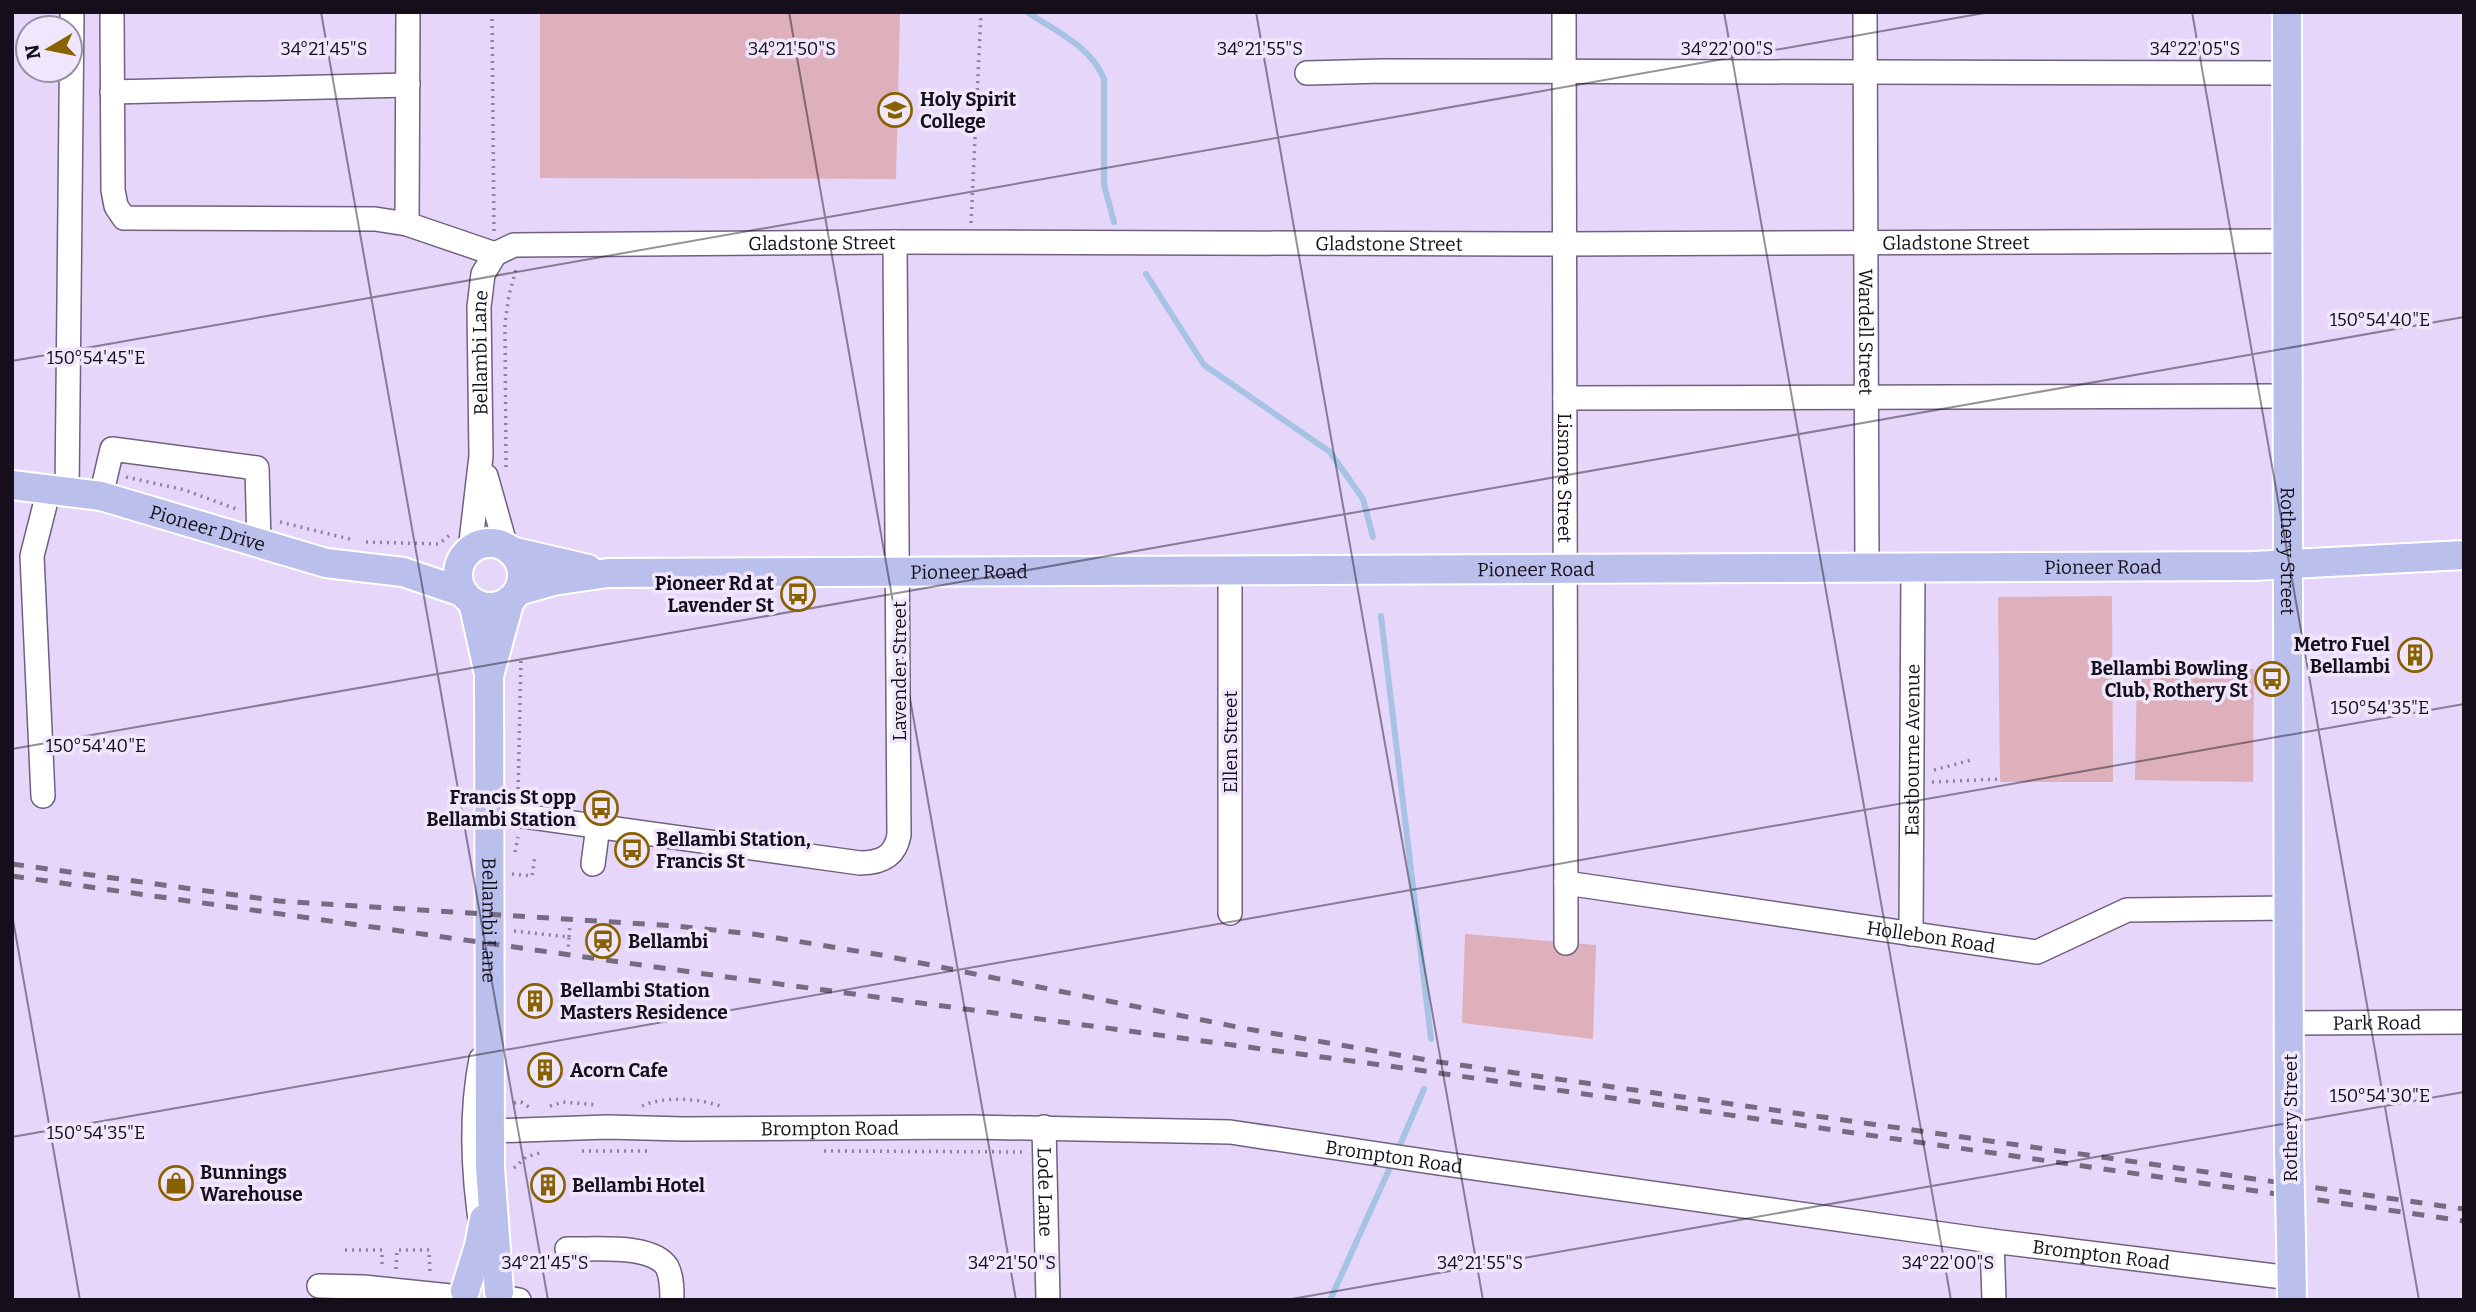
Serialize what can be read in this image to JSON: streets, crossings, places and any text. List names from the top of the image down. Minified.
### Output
{"streets":{"main road":["Bellambi Lane","Pioneer Drive","Rothery Street","Pioneer Road"],"street":["Gladstone Street","Wardell Street","Lismore Street","Lavender Street","Ellen Street","Eastbourne Avenue","Hollebon Road","Park Road","Brompton Road","Lode Lane"]},"crossings":[["Gladstone Street","Wardell Street"],["Gladstone Street","Bellambi Lane"],["Gladstone Street","Lismore Street"],["Gladstone Street","Rothery Street"],["Gladstone Street","Lavender Street"],["Wardell Street","Pioneer Road"],["Bellambi Lane","Pioneer Drive"],["Bellambi Lane","Pioneer Road"],["Bellambi Lane","Brompton Road"],["Lismore Street","Pioneer Road"],["Lismore Street","Hollebon Road"],["Pioneer Drive","Pioneer Road"],["Rothery Street","Pioneer Road"],["Rothery Street","Hollebon Road"],["Rothery Street","Park Road"],["Rothery Street","Brompton Road"],["Pioneer Road","Lavender Street"],["Pioneer Road","Ellen Street"],["Pioneer Road","Eastbourne Avenue"],["Eastbourne Avenue","Hollebon Road"],["Brompton Road","Lode Lane"]],"places":{"school or university":["Holy Spirit College"],"bus stop":["Pioneer Rd at Lavender St","Bellambi Bowling Club, Rothery St","Francis St opp Bellambi Station","Bellambi Station, Francis St"],"building":["Metro Fuel Bellambi","Bellambi Station Masters Residence","Acorn Cafe","Bellambi Hotel"],"station":["Bellambi"],"shop":["Bunnings Warehouse"]},"north":"left","coordinates":["34°21'45\"S","34°21'50\"S","34°21'55\"S","34°22'00\"S","34°22'05\"S","150°54'40\"E","150°54'45\"E","150°54'35\"E","150°54'30\"E"]}
